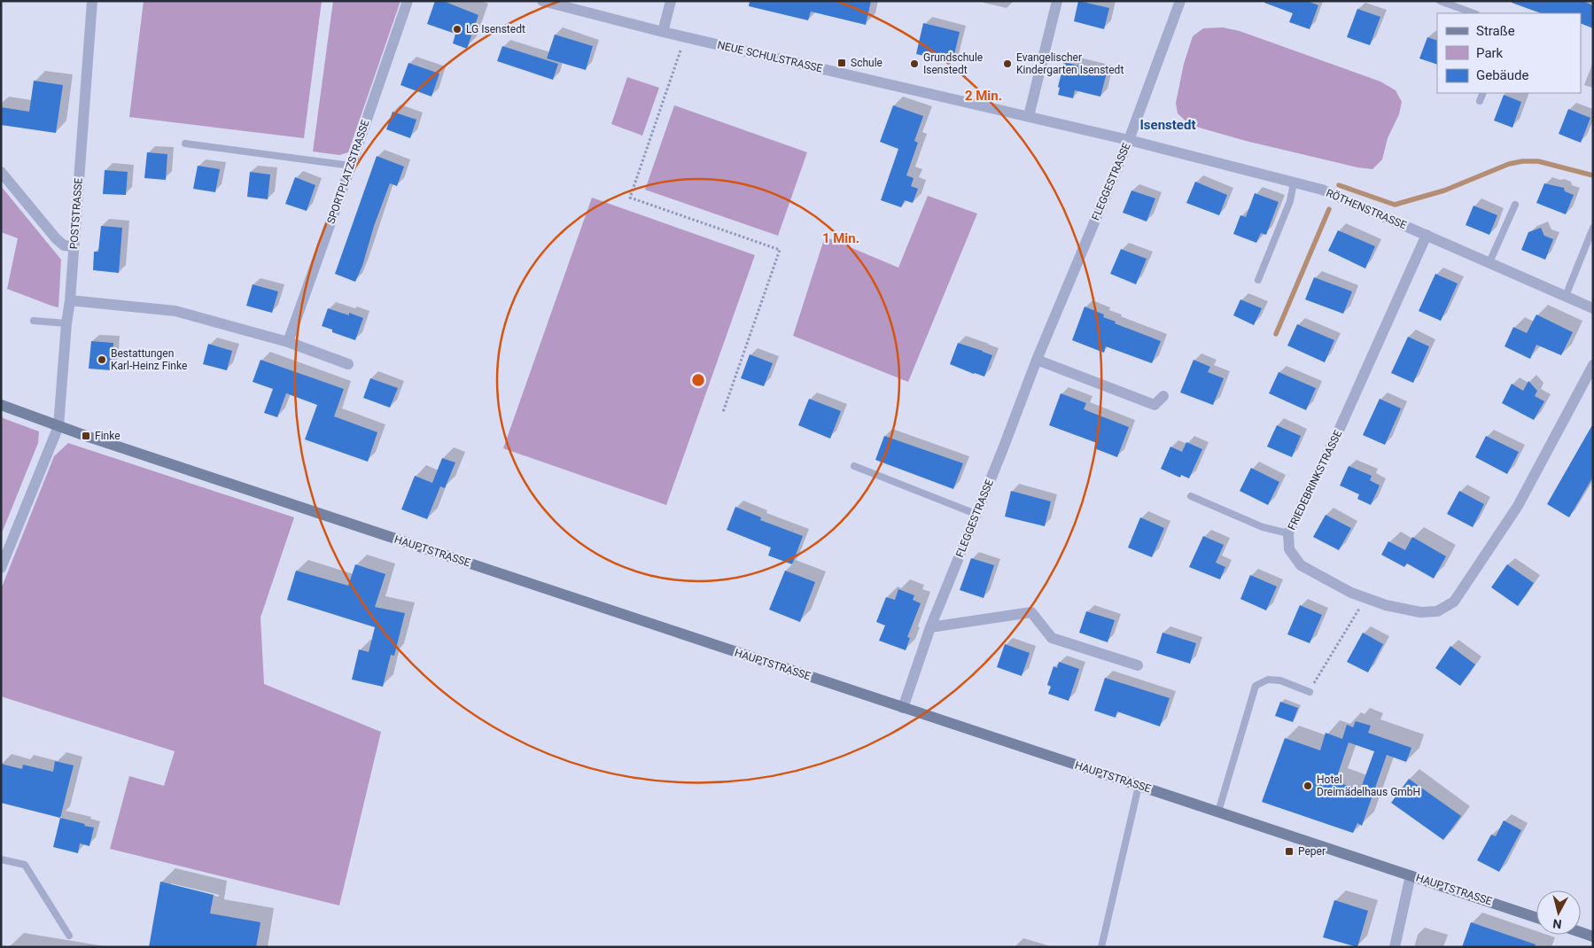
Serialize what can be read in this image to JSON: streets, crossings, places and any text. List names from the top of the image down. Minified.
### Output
{"streets":{"main road":["HAUPTSTRASSE"],"street":["NEUE SCHULSTRASSE","SPORTPLATZSTRASSE","FLEGGESTRASSE","RÖTHENSTRASSE","POSTSTRASSE","FRIEDEBRINKSTRASSE"]},"crossings":[["NEUE SCHULSTRASSE","FLEGGESTRASSE"],["NEUE SCHULSTRASSE","RÖTHENSTRASSE"],["FLEGGESTRASSE","RÖTHENSTRASSE"],["FLEGGESTRASSE","HAUPTSTRASSE"],["RÖTHENSTRASSE","FRIEDEBRINKSTRASSE"],["POSTSTRASSE","HAUPTSTRASSE"]],"districts":["Isenstedt"],"places":{"other":["LG Isenstedt","Grundschule Isenstedt","Evangelischer Kindergarten Isenstedt","Bestattungen Karl-Heinz Finke","Hotel Dreimädelhaus GmbH"],"transit":["Schule","Finke","Peper"]},"legend":["Straße","Park","Gebäude"],"north":"bottom","rings":["2 Min.","1 Min."]}
